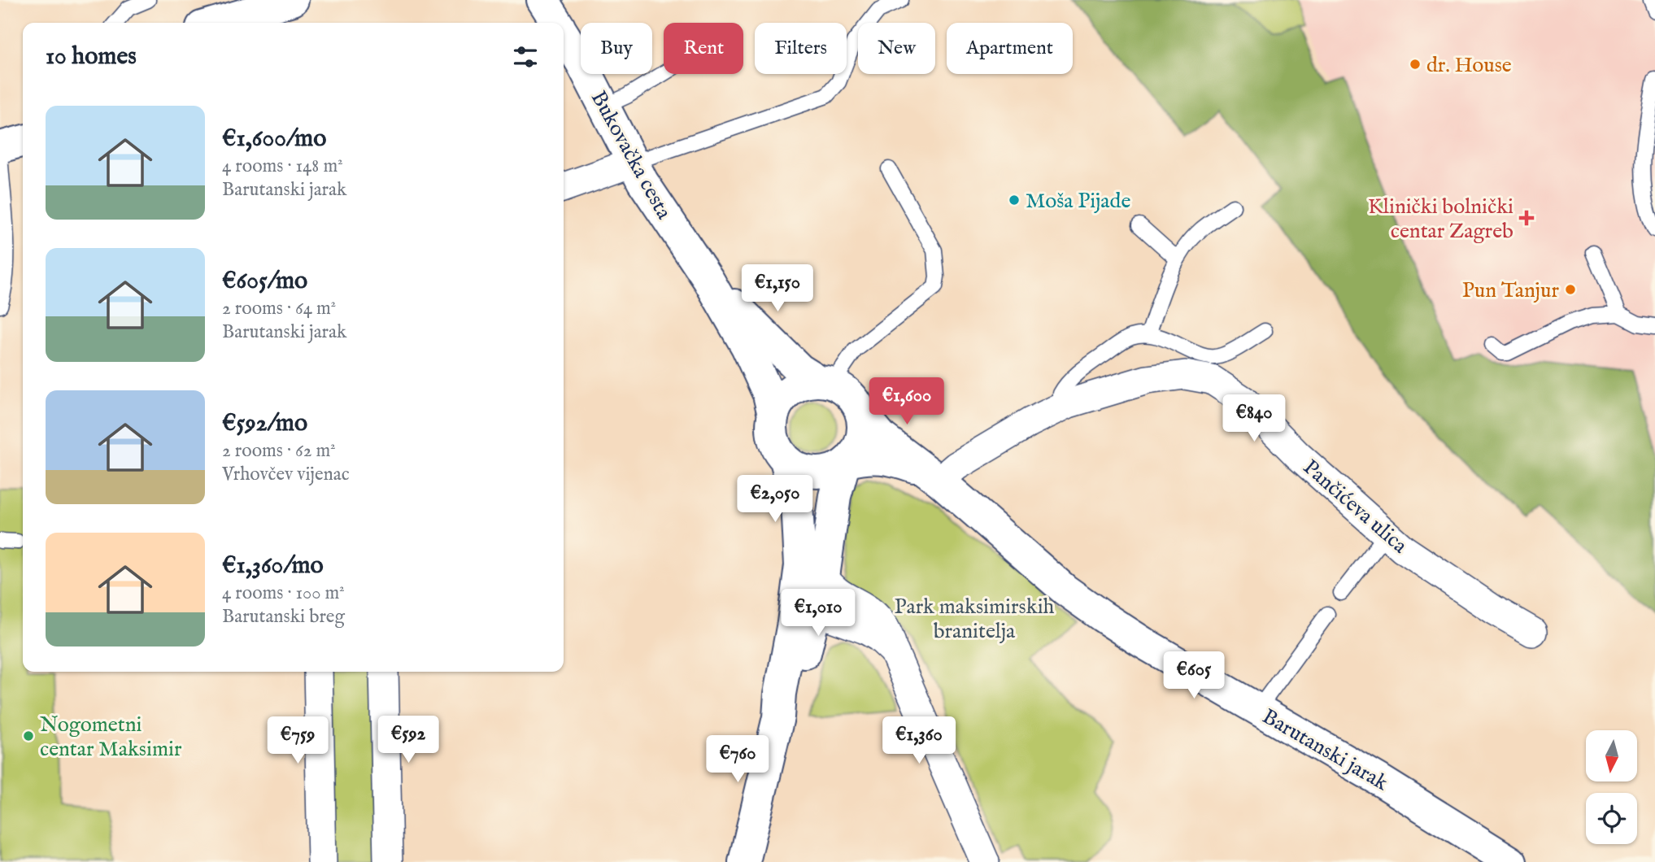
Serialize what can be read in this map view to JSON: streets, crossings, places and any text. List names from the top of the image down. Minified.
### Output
{"streets":{"main road":["Bukovačka cesta","Barutanski jarak"],"street":["Pančićeva ulica"]},"crossings":[["Bukovačka cesta","Barutanski jarak"],["Pančićeva ulica","Barutanski jarak"]],"parks":["Park maksimirskih branitelja"],"places":{"other":["dr. House","Moša Pijade","Pun Tanjur","Nogometni centar Maksimir"],"health":["Klinički bolnički centar Zagreb"]},"north":"bottom","page":{"chip":["Buy","Rent","Filters","New","Apartment"],"heading":"10 homes","list":[{"name":"€1,600/mo","note":"4 rooms · 148 m² · Barutanski jarak"},{"name":"€605/mo","note":"2 rooms · 64 m² · Barutanski jarak"},{"name":"€592/mo","note":"2 rooms · 62 m² · Vrhovčev vijenac"},{"name":"€1,360/mo","note":"4 rooms · 100 m² · Barutanski breg"}],"price":["€1,150","€1,600","€840","€2,050","€1,010","€605","€592","€759","€1,360","€760"]}}
